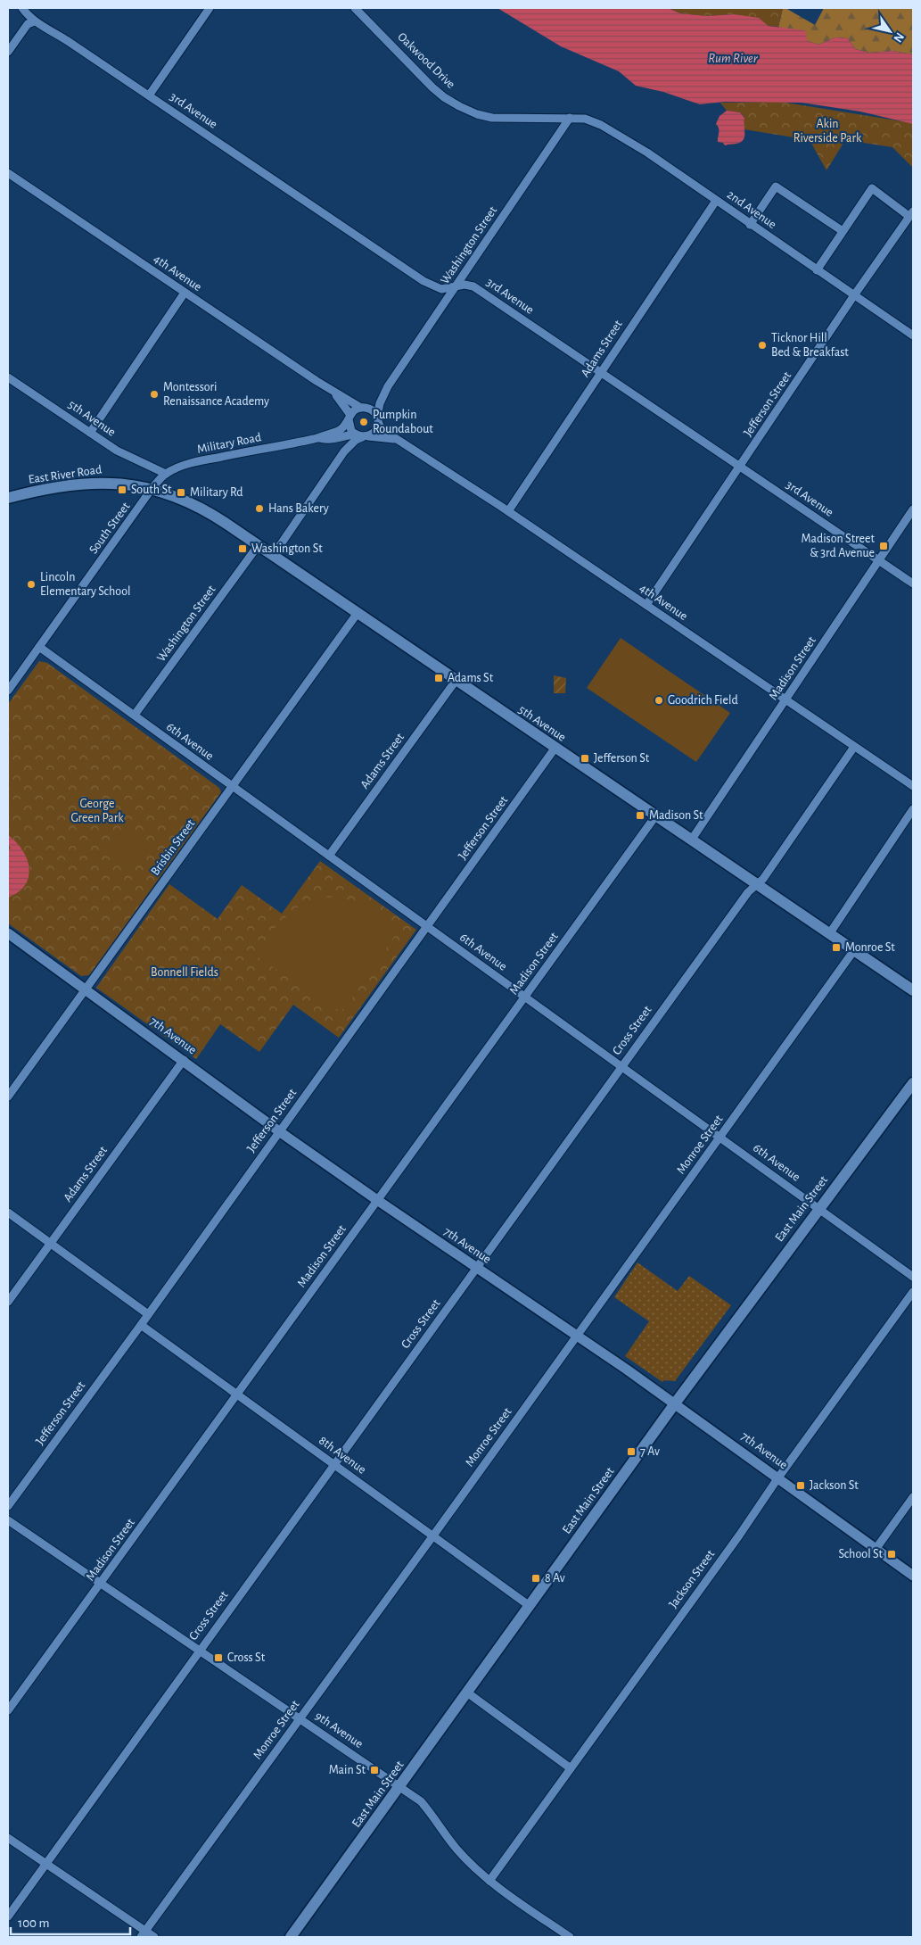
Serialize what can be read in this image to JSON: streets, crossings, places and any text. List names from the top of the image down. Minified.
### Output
{"streets":{"main road":["5th Avenue","East River Road","East Main Street"],"street":["Oakwood Drive","3rd Avenue","2nd Avenue","Washington Street","4th Avenue","Adams Street","Jefferson Street","Military Road","South Street","Madison Street","6th Avenue","Brisbin Street","Cross Street","7th Avenue","Monroe Street","8th Avenue","Jackson Street","9th Avenue"]},"crossings":[["Oakwood Drive","2nd Avenue"],["Oakwood Drive","Washington Street"],["3rd Avenue","Washington Street"],["3rd Avenue","Adams Street"],["3rd Avenue","Jefferson Street"],["3rd Avenue","Madison Street"],["2nd Avenue","Washington Street"],["2nd Avenue","Adams Street"],["2nd Avenue","Jefferson Street"],["Washington Street","4th Avenue"],["Washington Street","5th Avenue"],["Washington Street","Military Road"],["Washington Street","6th Avenue"],["4th Avenue","Adams Street"],["4th Avenue","Jefferson Street"],["4th Avenue","Military Road"],["4th Avenue","Madison Street"],["4th Avenue","Cross Street"],["Adams Street","5th Avenue"],["Adams Street","6th Avenue"],["Adams Street","7th Avenue"],["Jefferson Street","5th Avenue"],["Jefferson Street","6th Avenue"],["Jefferson Street","7th Avenue"],["Jefferson Street","8th Avenue"],["5th Avenue","Military Road"],["5th Avenue","East River Road"],["5th Avenue","South Street"],["5th Avenue","Madison Street"],["5th Avenue","Brisbin Street"],["5th Avenue","Cross Street"],["5th Avenue","Monroe Street"],["Military Road","East River Road"],["Military Road","South Street"],["East River Road","South Street"],["South Street","6th Avenue"],["Madison Street","6th Avenue"],["Madison Street","7th Avenue"],["Madison Street","8th Avenue"],["Madison Street","9th Avenue"],["6th Avenue","Brisbin Street"],["6th Avenue","Cross Street"],["6th Avenue","Monroe Street"],["6th Avenue","East Main Street"],["Brisbin Street","7th Avenue"],["Cross Street","7th Avenue"],["Cross Street","8th Avenue"],["Cross Street","9th Avenue"],["7th Avenue","Monroe Street"],["7th Avenue","East Main Street"],["7th Avenue","Jackson Street"],["Monroe Street","8th Avenue"],["Monroe Street","9th Avenue"],["East Main Street","8th Avenue"],["East Main Street","9th Avenue"],["Jackson Street","9th Avenue"]],"water":["Rum River"],"parks":["Akin Riverside Park","George Green Park","Bonnell Fields"],"places":{"other":["Ticknor Hill Bed & Breakfast","Montessori Renaissance Academy","Pumpkin Roundabout","Hans Bakery","Lincoln Elementary School","Goodrich Field"],"transit":["South St","Military Rd","Madison Street & 3rd Avenue","Washington St","Adams St","Jefferson St","Madison St","Monroe St","7 Av","Jackson St","School St","8 Av","Cross St","Main St"]},"scale_bar":"100 m","north":"bottom right"}
